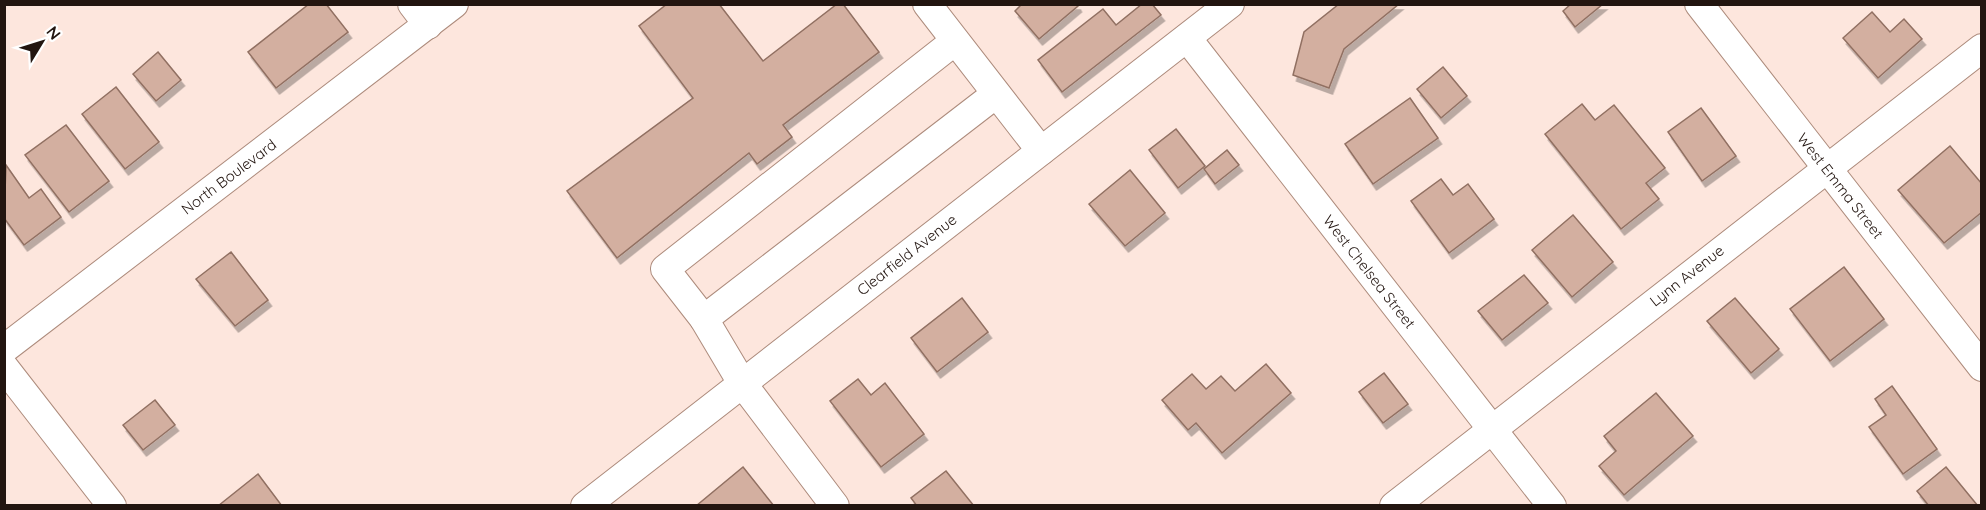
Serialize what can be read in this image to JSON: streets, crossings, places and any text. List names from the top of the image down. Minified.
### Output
{"streets":{"street":["North Boulevard","West Emma Street","Clearfield Avenue","West Chelsea Street","Lynn Avenue"]},"crossings":[["West Emma Street","Lynn Avenue"],["Clearfield Avenue","West Chelsea Street"],["West Chelsea Street","Lynn Avenue"]],"north":"top right"}
